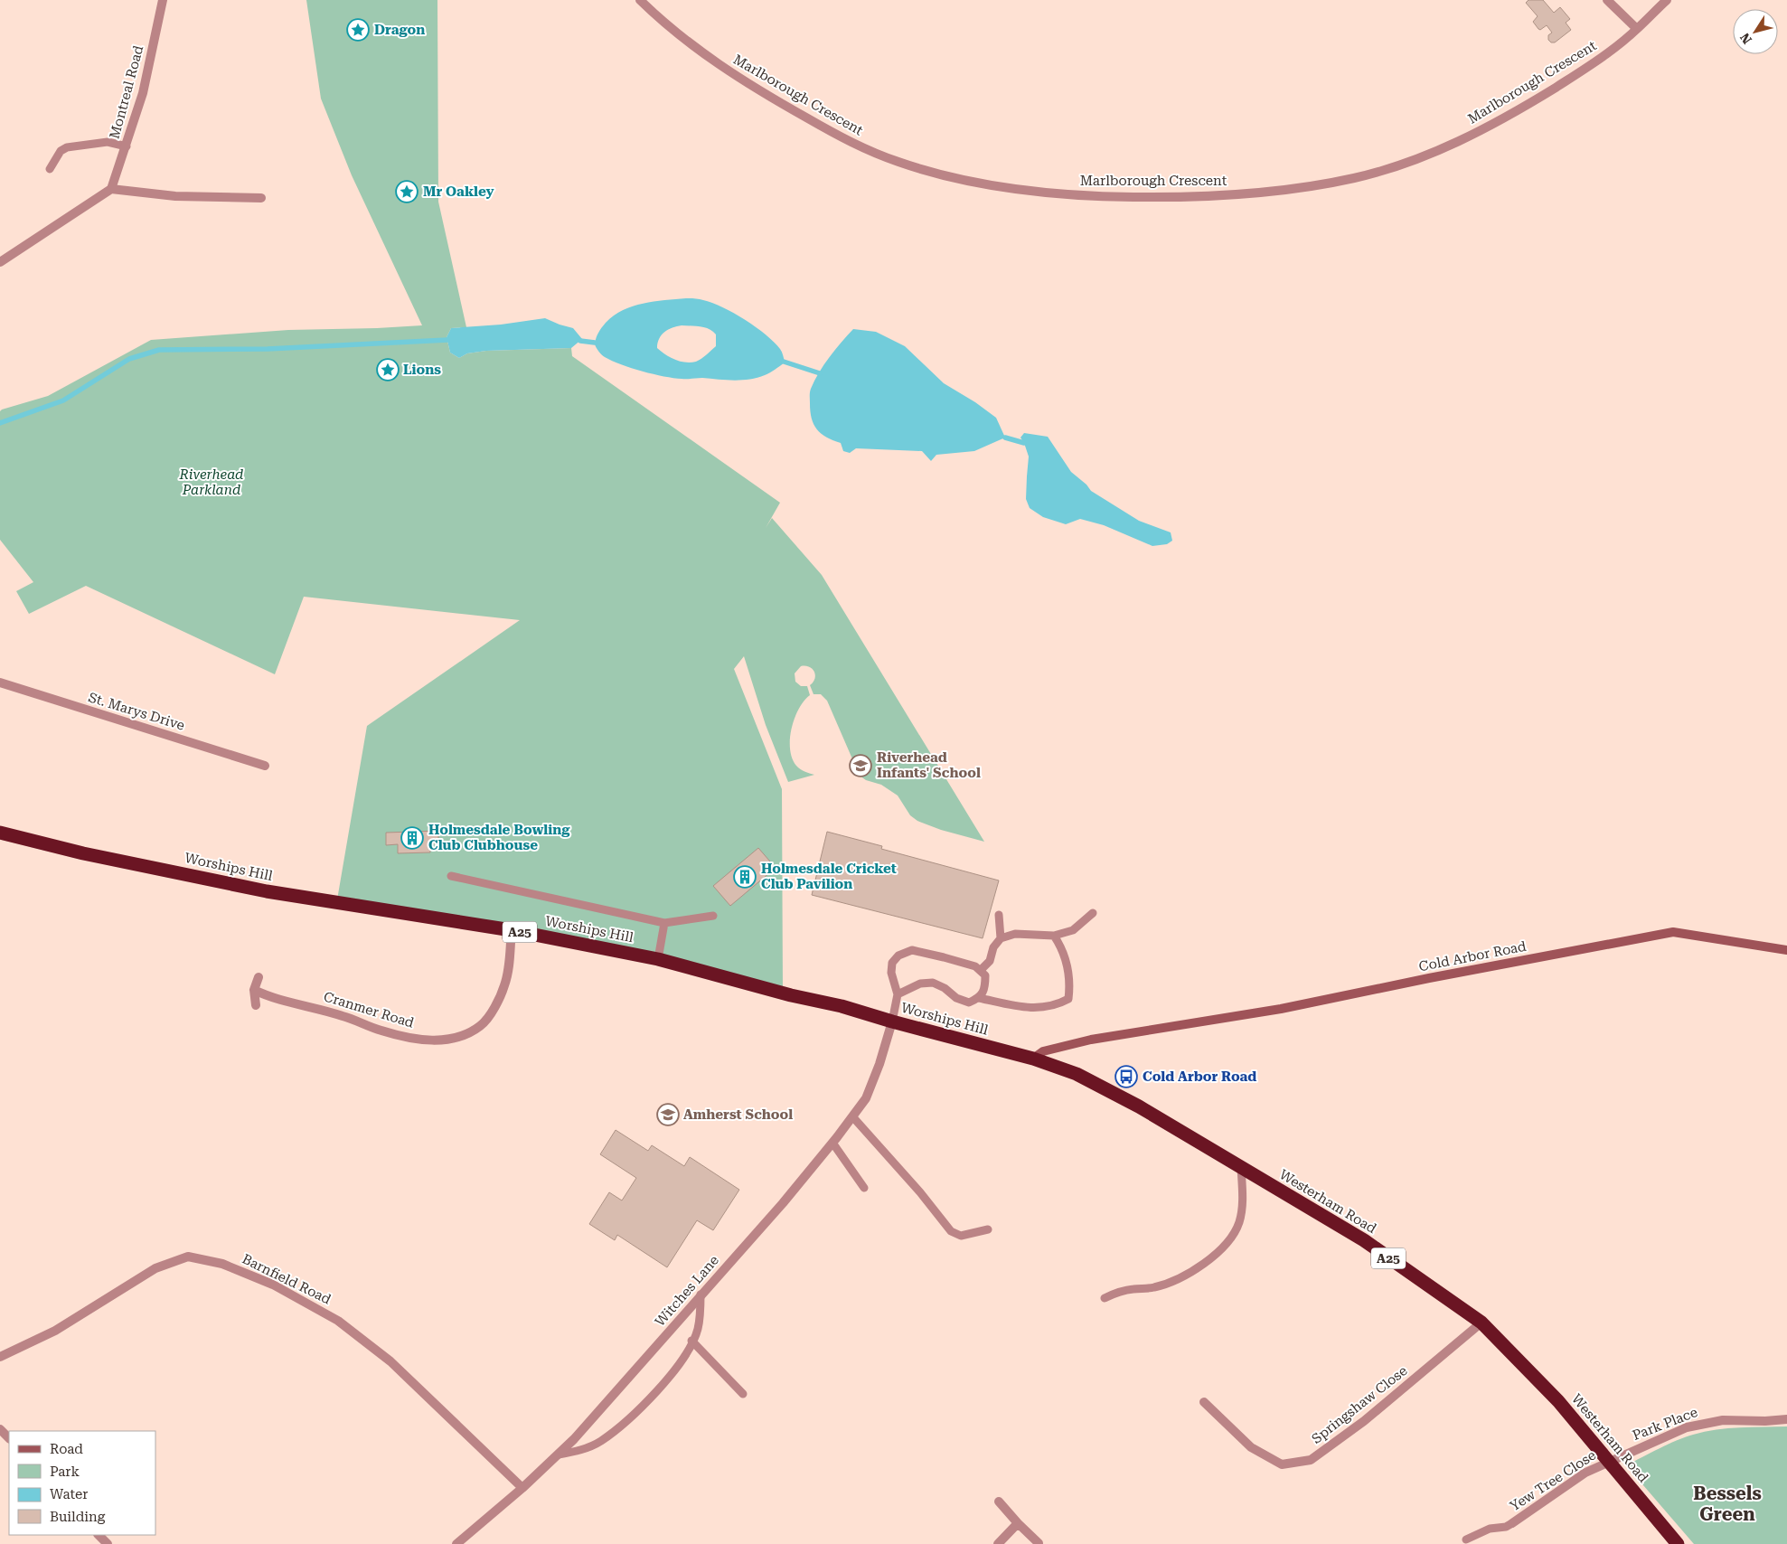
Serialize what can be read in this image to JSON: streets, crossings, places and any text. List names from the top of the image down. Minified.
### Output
{"streets":{"highway":["Worships Hill","A25","Westerham Road"],"main road":["Cold Arbor Road"],"street":["Marlborough Crescent","Montreal Road","St. Marys Drive","Cranmer Road","Barnfield Road","Witches Lane","Springshaw Close","Park Place","Yew Tree Close"]},"crossings":[["Worships Hill","Cold Arbor Road"],["Worships Hill","Cranmer Road"],["Worships Hill","Westerham Road"],["Worships Hill","Witches Lane"],["Cold Arbor Road","Westerham Road"],["Westerham Road","Springshaw Close"],["Westerham Road","Park Place"],["Westerham Road","Yew Tree Close"],["Barnfield Road","Witches Lane"],["Park Place","Yew Tree Close"]],"districts":["Bessels Green"],"parks":["Riverhead Parkland"],"places":{"place":["Dragon","Mr Oakley","Lions"],"school or university":["Riverhead Infants' School","Amherst School"],"building":["Holmesdale Bowling Club Clubhouse","Holmesdale Cricket Club Pavilion"],"bus stop":["Cold Arbor Road"]},"legend":["Road","Park","Water","Building"],"north":"bottom left"}
